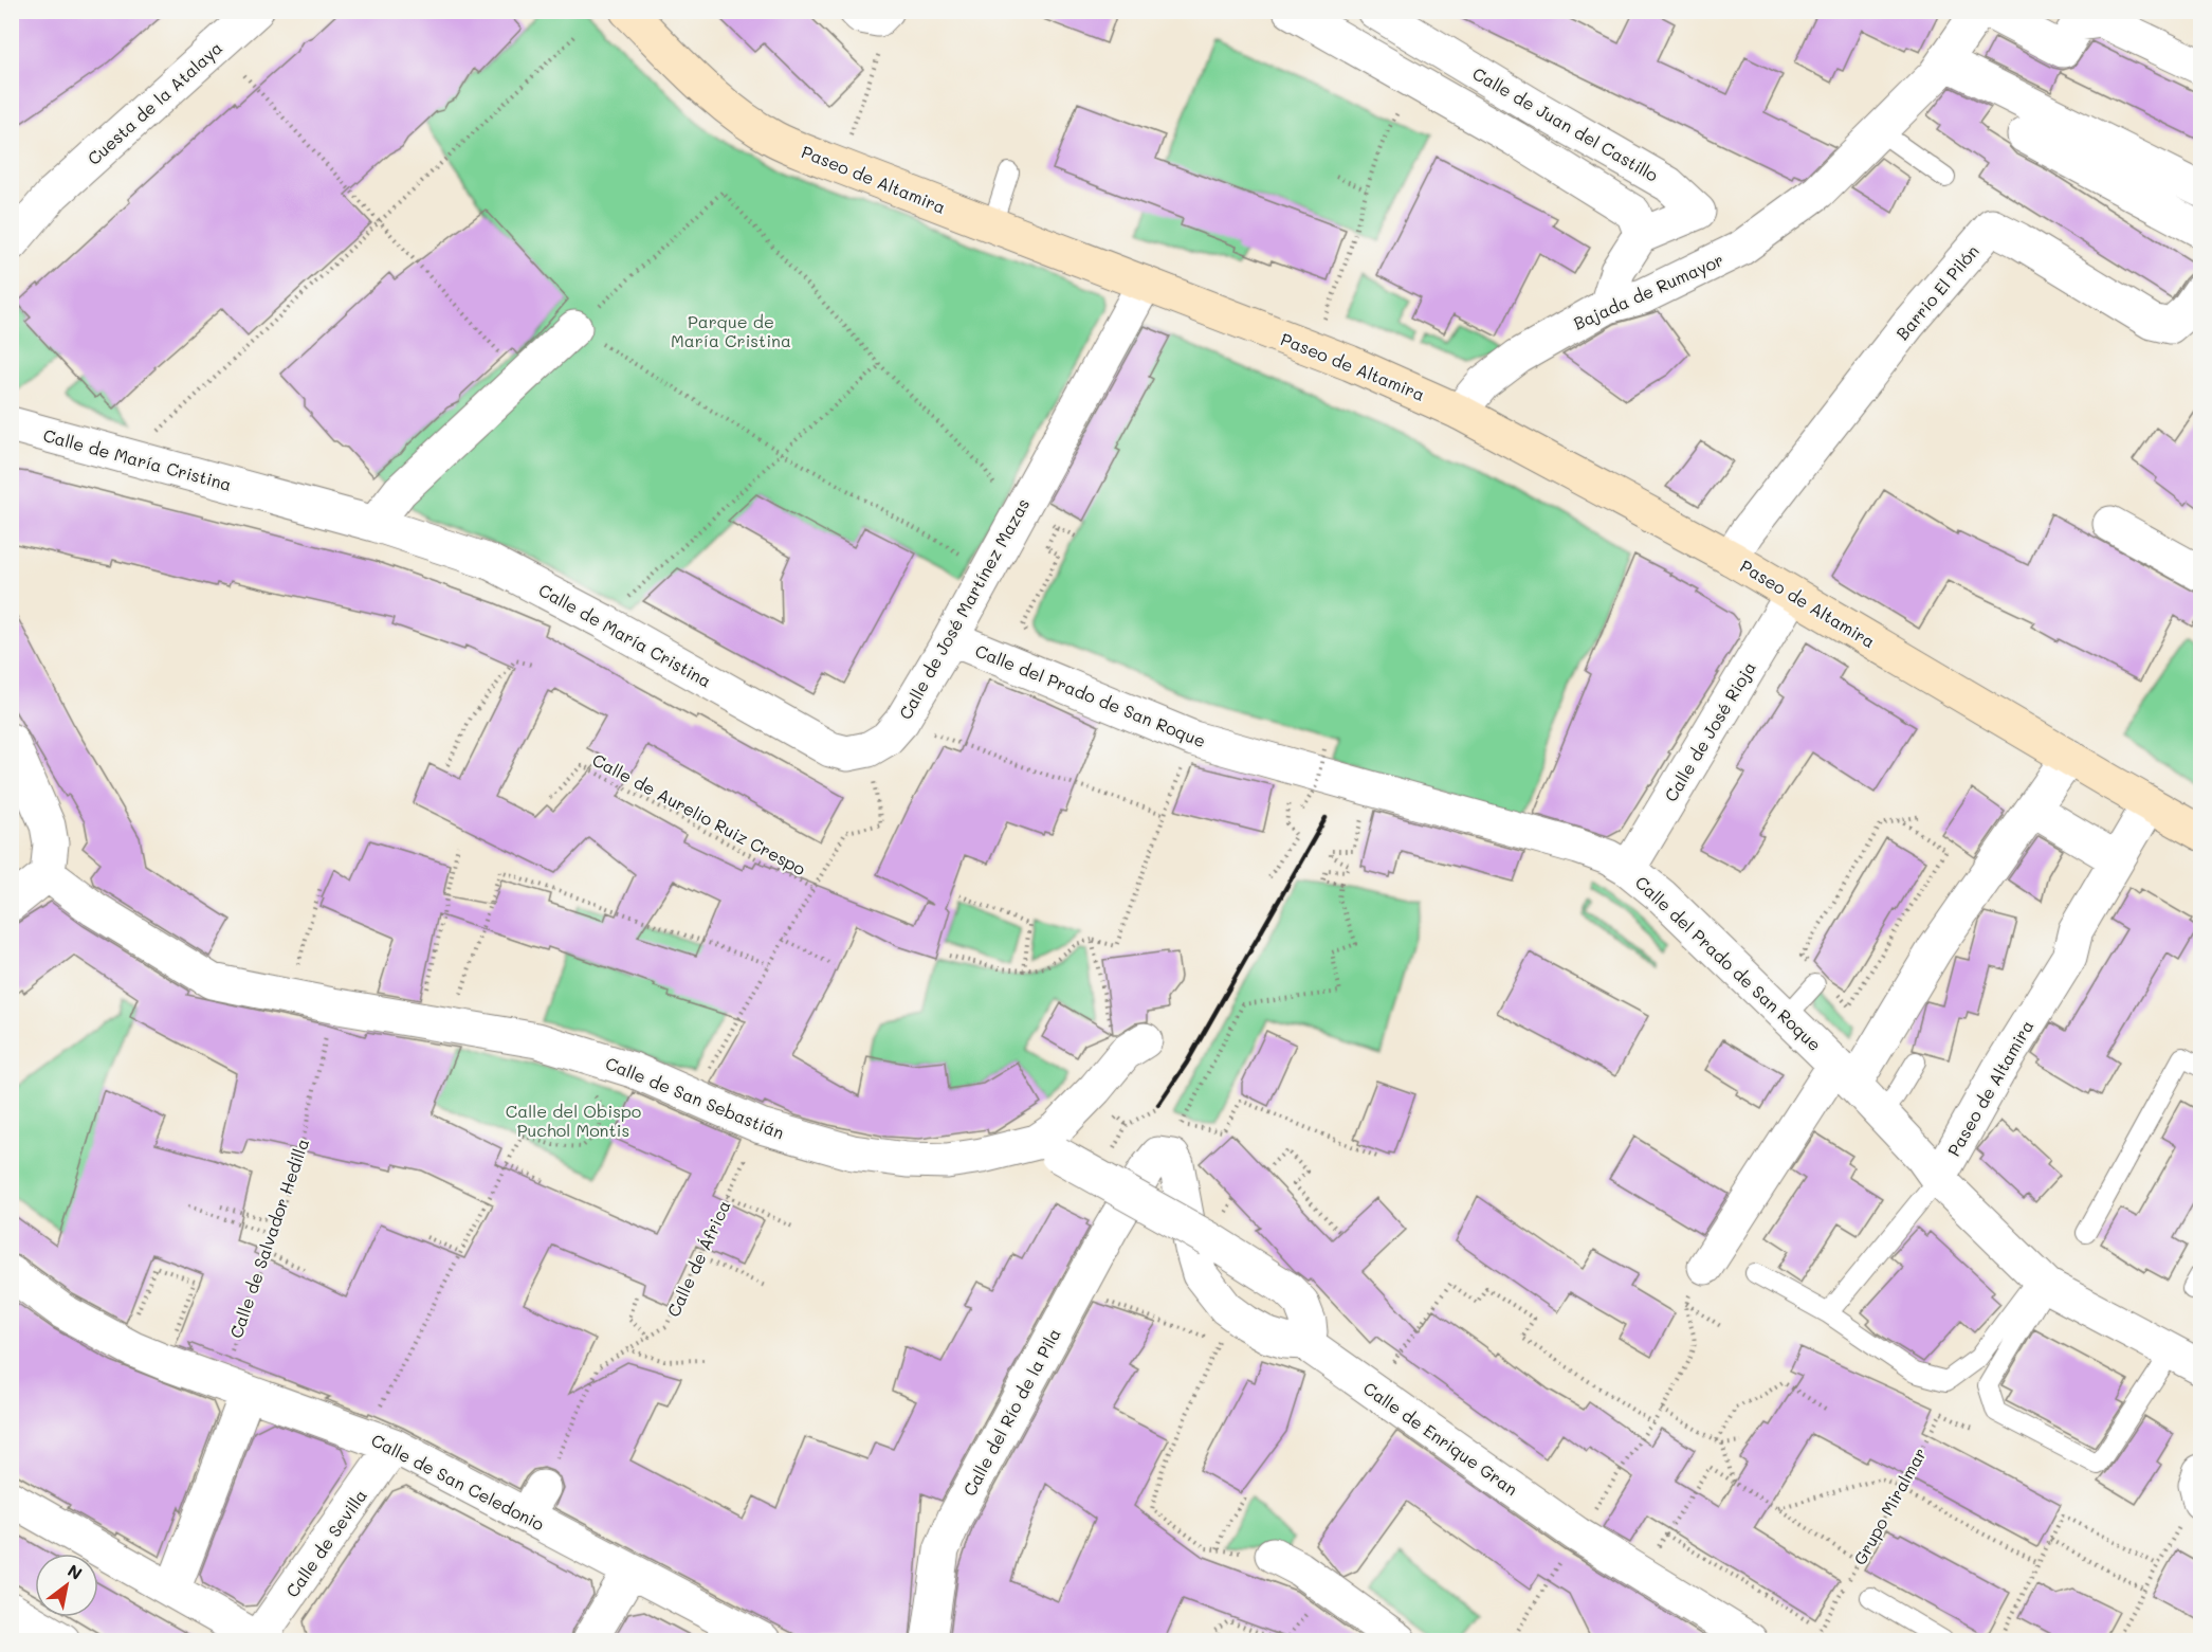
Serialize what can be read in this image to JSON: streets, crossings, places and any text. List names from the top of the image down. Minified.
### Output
{"streets":{"main road":["Paseo de Altamira"],"street":["Cuesta de la Atalaya","Calle de Juan del Castillo","Bajada de Rumayor","Barrio El Pilón","Calle de María Cristina","Calle de José Martínez Mazas","Calle del Prado de San Roque","Calle de José Rioja","Calle de San Sebastián","Calle del Río de la Pila","Calle de Enrique Gran","Calle de San Celedonio","Calle de Sevilla"],"path":["Calle de Aurelio Ruiz Crespo","Calle de Salvador Hedilla","Calle de África","Grupo Miralmar"]},"crossings":[["Paseo de Altamira","Bajada de Rumayor"],["Paseo de Altamira","Barrio El Pilón"],["Paseo de Altamira","Calle de José Martínez Mazas"],["Paseo de Altamira","Calle del Prado de San Roque"],["Paseo de Altamira","Calle de José Rioja"],["Calle de María Cristina","Calle de José Martínez Mazas"],["Calle de José Martínez Mazas","Calle del Prado de San Roque"],["Calle del Prado de San Roque","Calle de José Rioja"],["Calle de San Sebastián","Calle de Salvador Hedilla"],["Calle de San Sebastián","Calle de África"],["Calle del Río de la Pila","Calle de Enrique Gran"],["Calle de San Celedonio","Calle de Sevilla"]],"parks":["Parque de María Cristina","Calle del Obispo Puchol Montis"],"north":"top right"}
